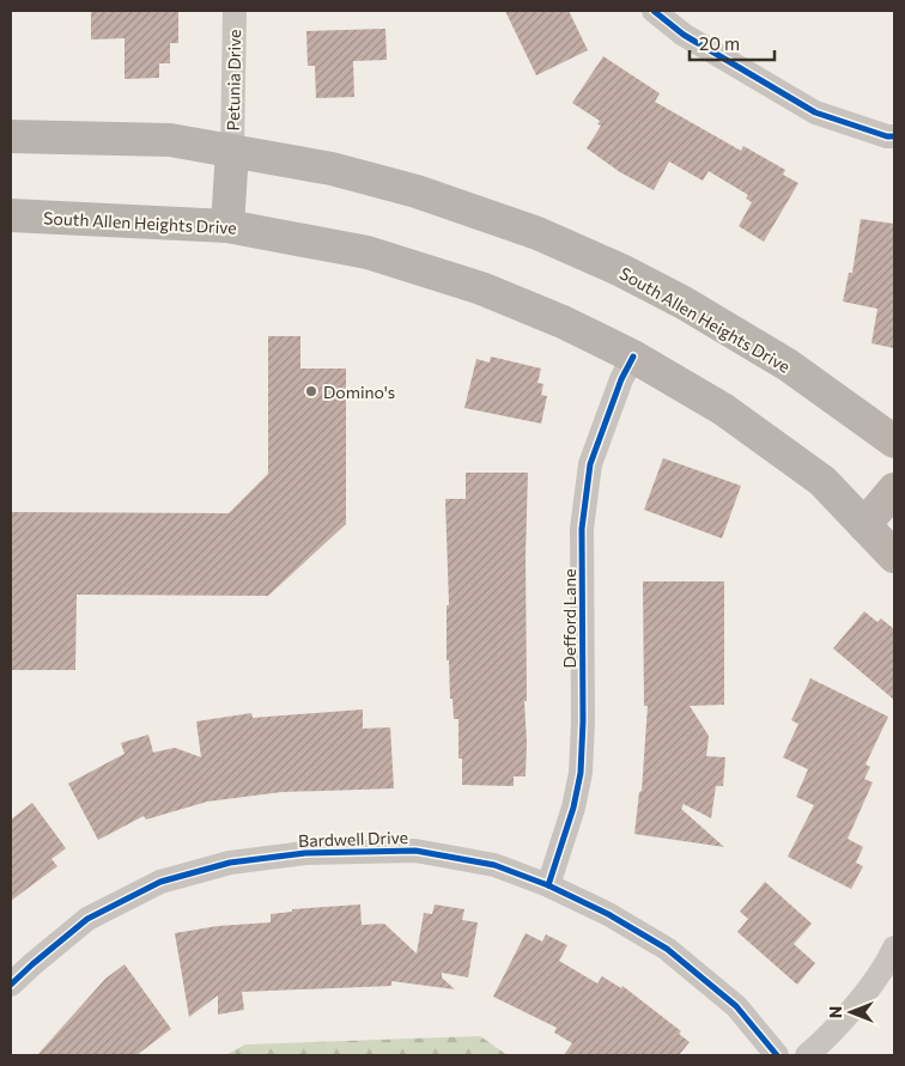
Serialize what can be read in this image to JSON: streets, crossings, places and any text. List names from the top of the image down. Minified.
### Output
{"streets":{"main road":["South Allen Heights Drive"],"street":["Petunia Drive","Defford Lane","Bardwell Drive"]},"crossings":[["Petunia Drive","South Allen Heights Drive"],["South Allen Heights Drive","Defford Lane"],["Defford Lane","Bardwell Drive"]],"places":["Domino's"],"scale_bar":"20 m","north":"left"}
